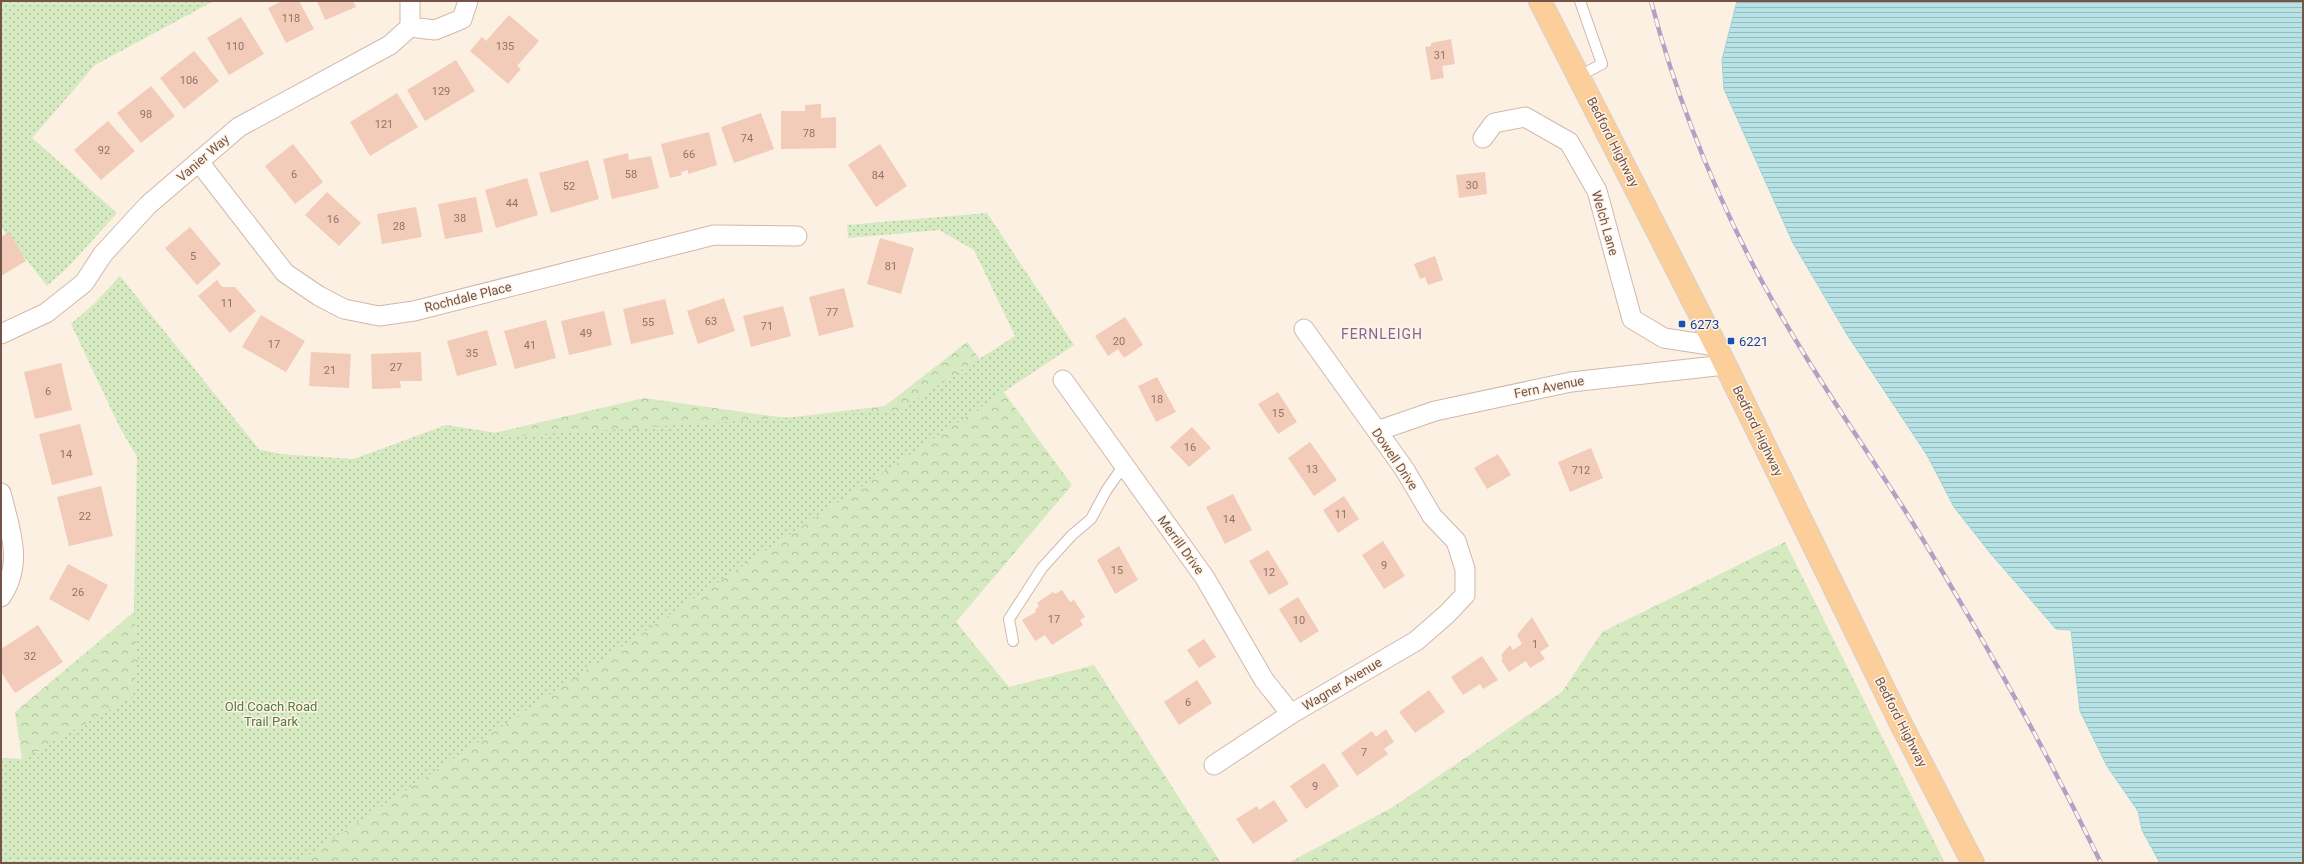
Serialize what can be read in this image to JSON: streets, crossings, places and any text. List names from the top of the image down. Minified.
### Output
{"streets":{"main road":["Bedford Highway"],"street":["Vanier Way","Welch Lane","Rochdale Place","Fern Avenue","Dowell Drive","Merrill Drive","Wagner Avenue"]},"crossings":[["Bedford Highway","Welch Lane"],["Bedford Highway","Fern Avenue"],["Vanier Way","Rochdale Place"],["Welch Lane","Fern Avenue"],["Fern Avenue","Dowell Drive"],["Dowell Drive","Wagner Avenue"],["Merrill Drive","Wagner Avenue"]],"districts":["FERNLEIGH"],"parks":["Old Coach Road Trail Park"],"places":{"transit":["6273","6221"]},"house_numbers":["118","110","135","31","106","129","98","121","78","74","92","66","6","58","84","30","52","44","38","16","28","5","81","11","77","63","55","71","49","20","17","41","35","27","21","6","18","15","16","14","13","712","11","22","14","9","15","12","26","17","10","1","32","6","7","9"]}
